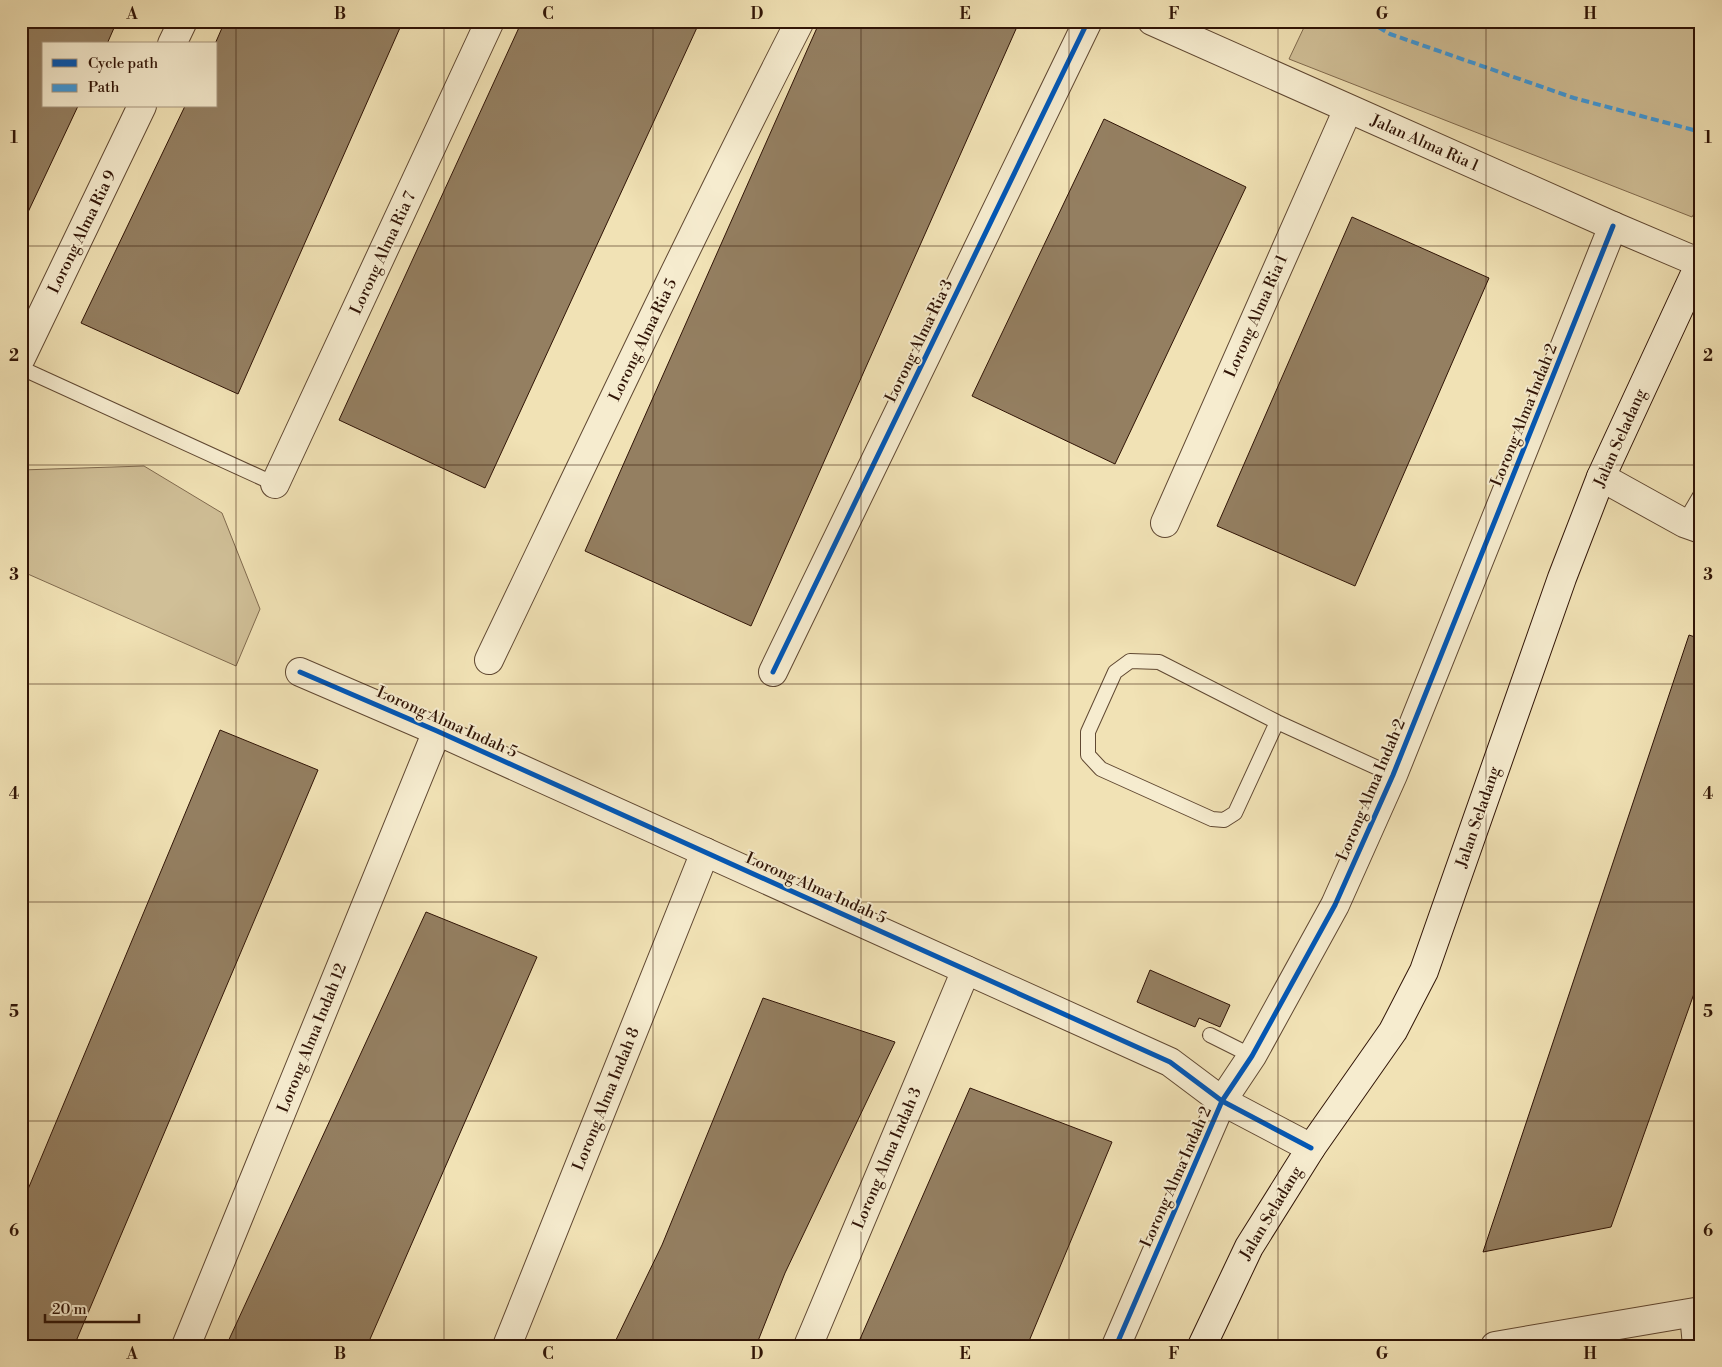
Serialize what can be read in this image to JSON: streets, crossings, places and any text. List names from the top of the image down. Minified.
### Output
{"streets":{"street":["Jalan Alma Ria 1","Lorong Alma Ria 9","Lorong Alma Ria 7","Lorong Alma Ria 1","Lorong Alma Ria 5","Lorong Alma Ria 3","Lorong Alma Indah 2","Jalan Seladang","Lorong Alma Indah 5","Lorong Alma Indah 12","Lorong Alma Indah 8","Lorong Alma Indah 3"]},"crossings":[["Jalan Alma Ria 1","Lorong Alma Ria 1"],["Jalan Alma Ria 1","Lorong Alma Indah 2"],["Jalan Alma Ria 1","Jalan Seladang"],["Lorong Alma Indah 2","Lorong Alma Indah 5"],["Jalan Seladang","Lorong Alma Indah 5"],["Lorong Alma Indah 5","Lorong Alma Indah 12"],["Lorong Alma Indah 5","Lorong Alma Indah 8"],["Lorong Alma Indah 5","Lorong Alma Indah 3"]],"legend":["Cycle path","Path"],"scale_bar":"20 m","grid":{"columns":["A","B","C","D","E","F","G","H"],"rows":["1","2","3","4","5","6"]}}
